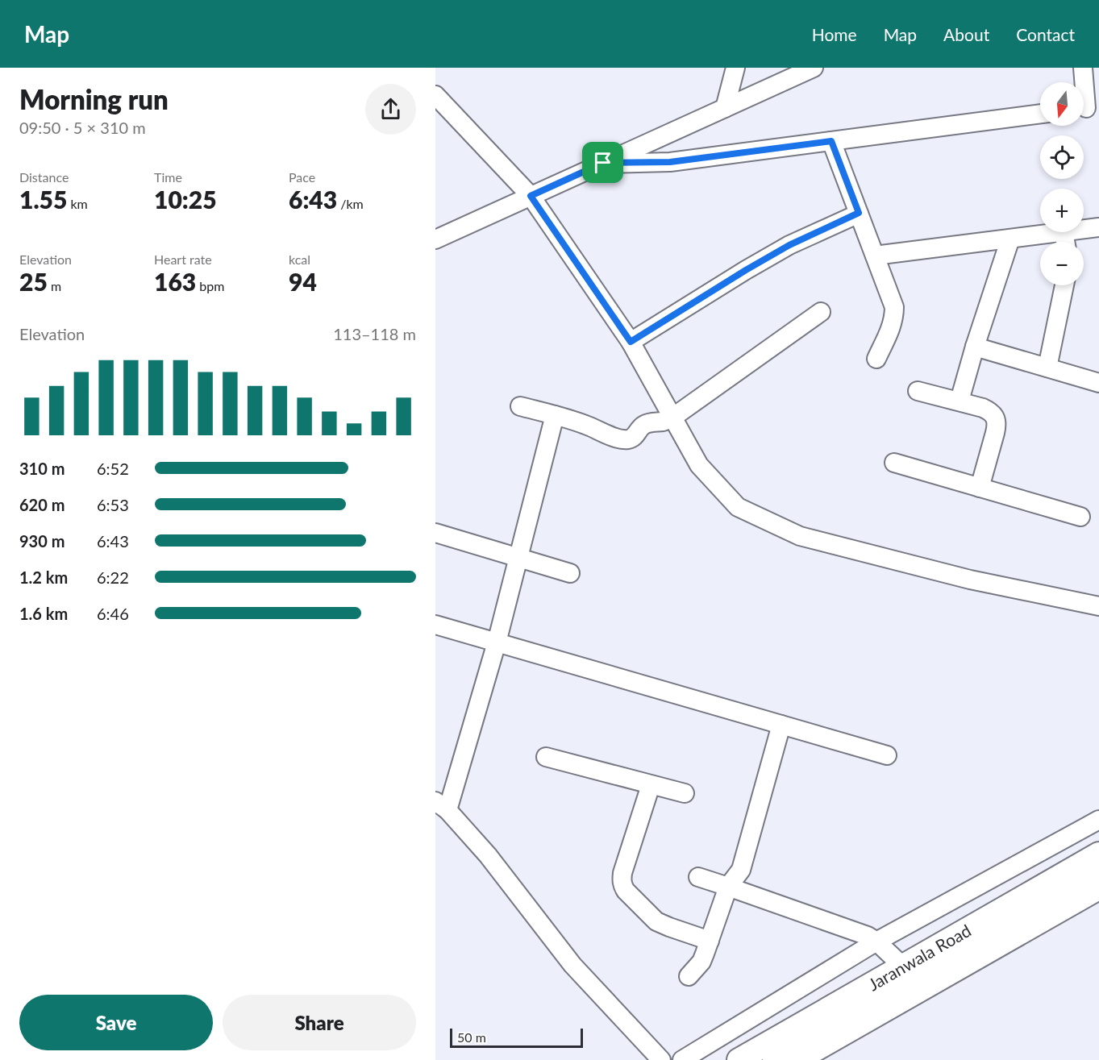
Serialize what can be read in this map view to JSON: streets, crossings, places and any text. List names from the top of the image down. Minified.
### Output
{"streets":{"main road":["Jaranwala Road"]},"scale_bar":"50 m","north":"bottom","page":{"header":"Map","nav":["Home","Map","About","Contact"],"heading":["Morning run","09:50 · 5 × 310 m"],"map_buttons":["+","−"],"stats":[["Distance","1.55 km"],["Time","10:25"],["Pace","6:43 /km"],["Elevation","25 m"],["Heart rate","163 bpm"],["kcal","94"]],"chart":["Elevation","113–118 m"],"list":[{"name":"310 m","note":"6:52"},{"name":"620 m","note":"6:53"},{"name":"930 m","note":"6:43"},{"name":"1.2 km","note":"6:22"},{"name":"1.6 km","note":"6:46"}],"buttons":["Save","Share"],"scale":"50 m"}}
